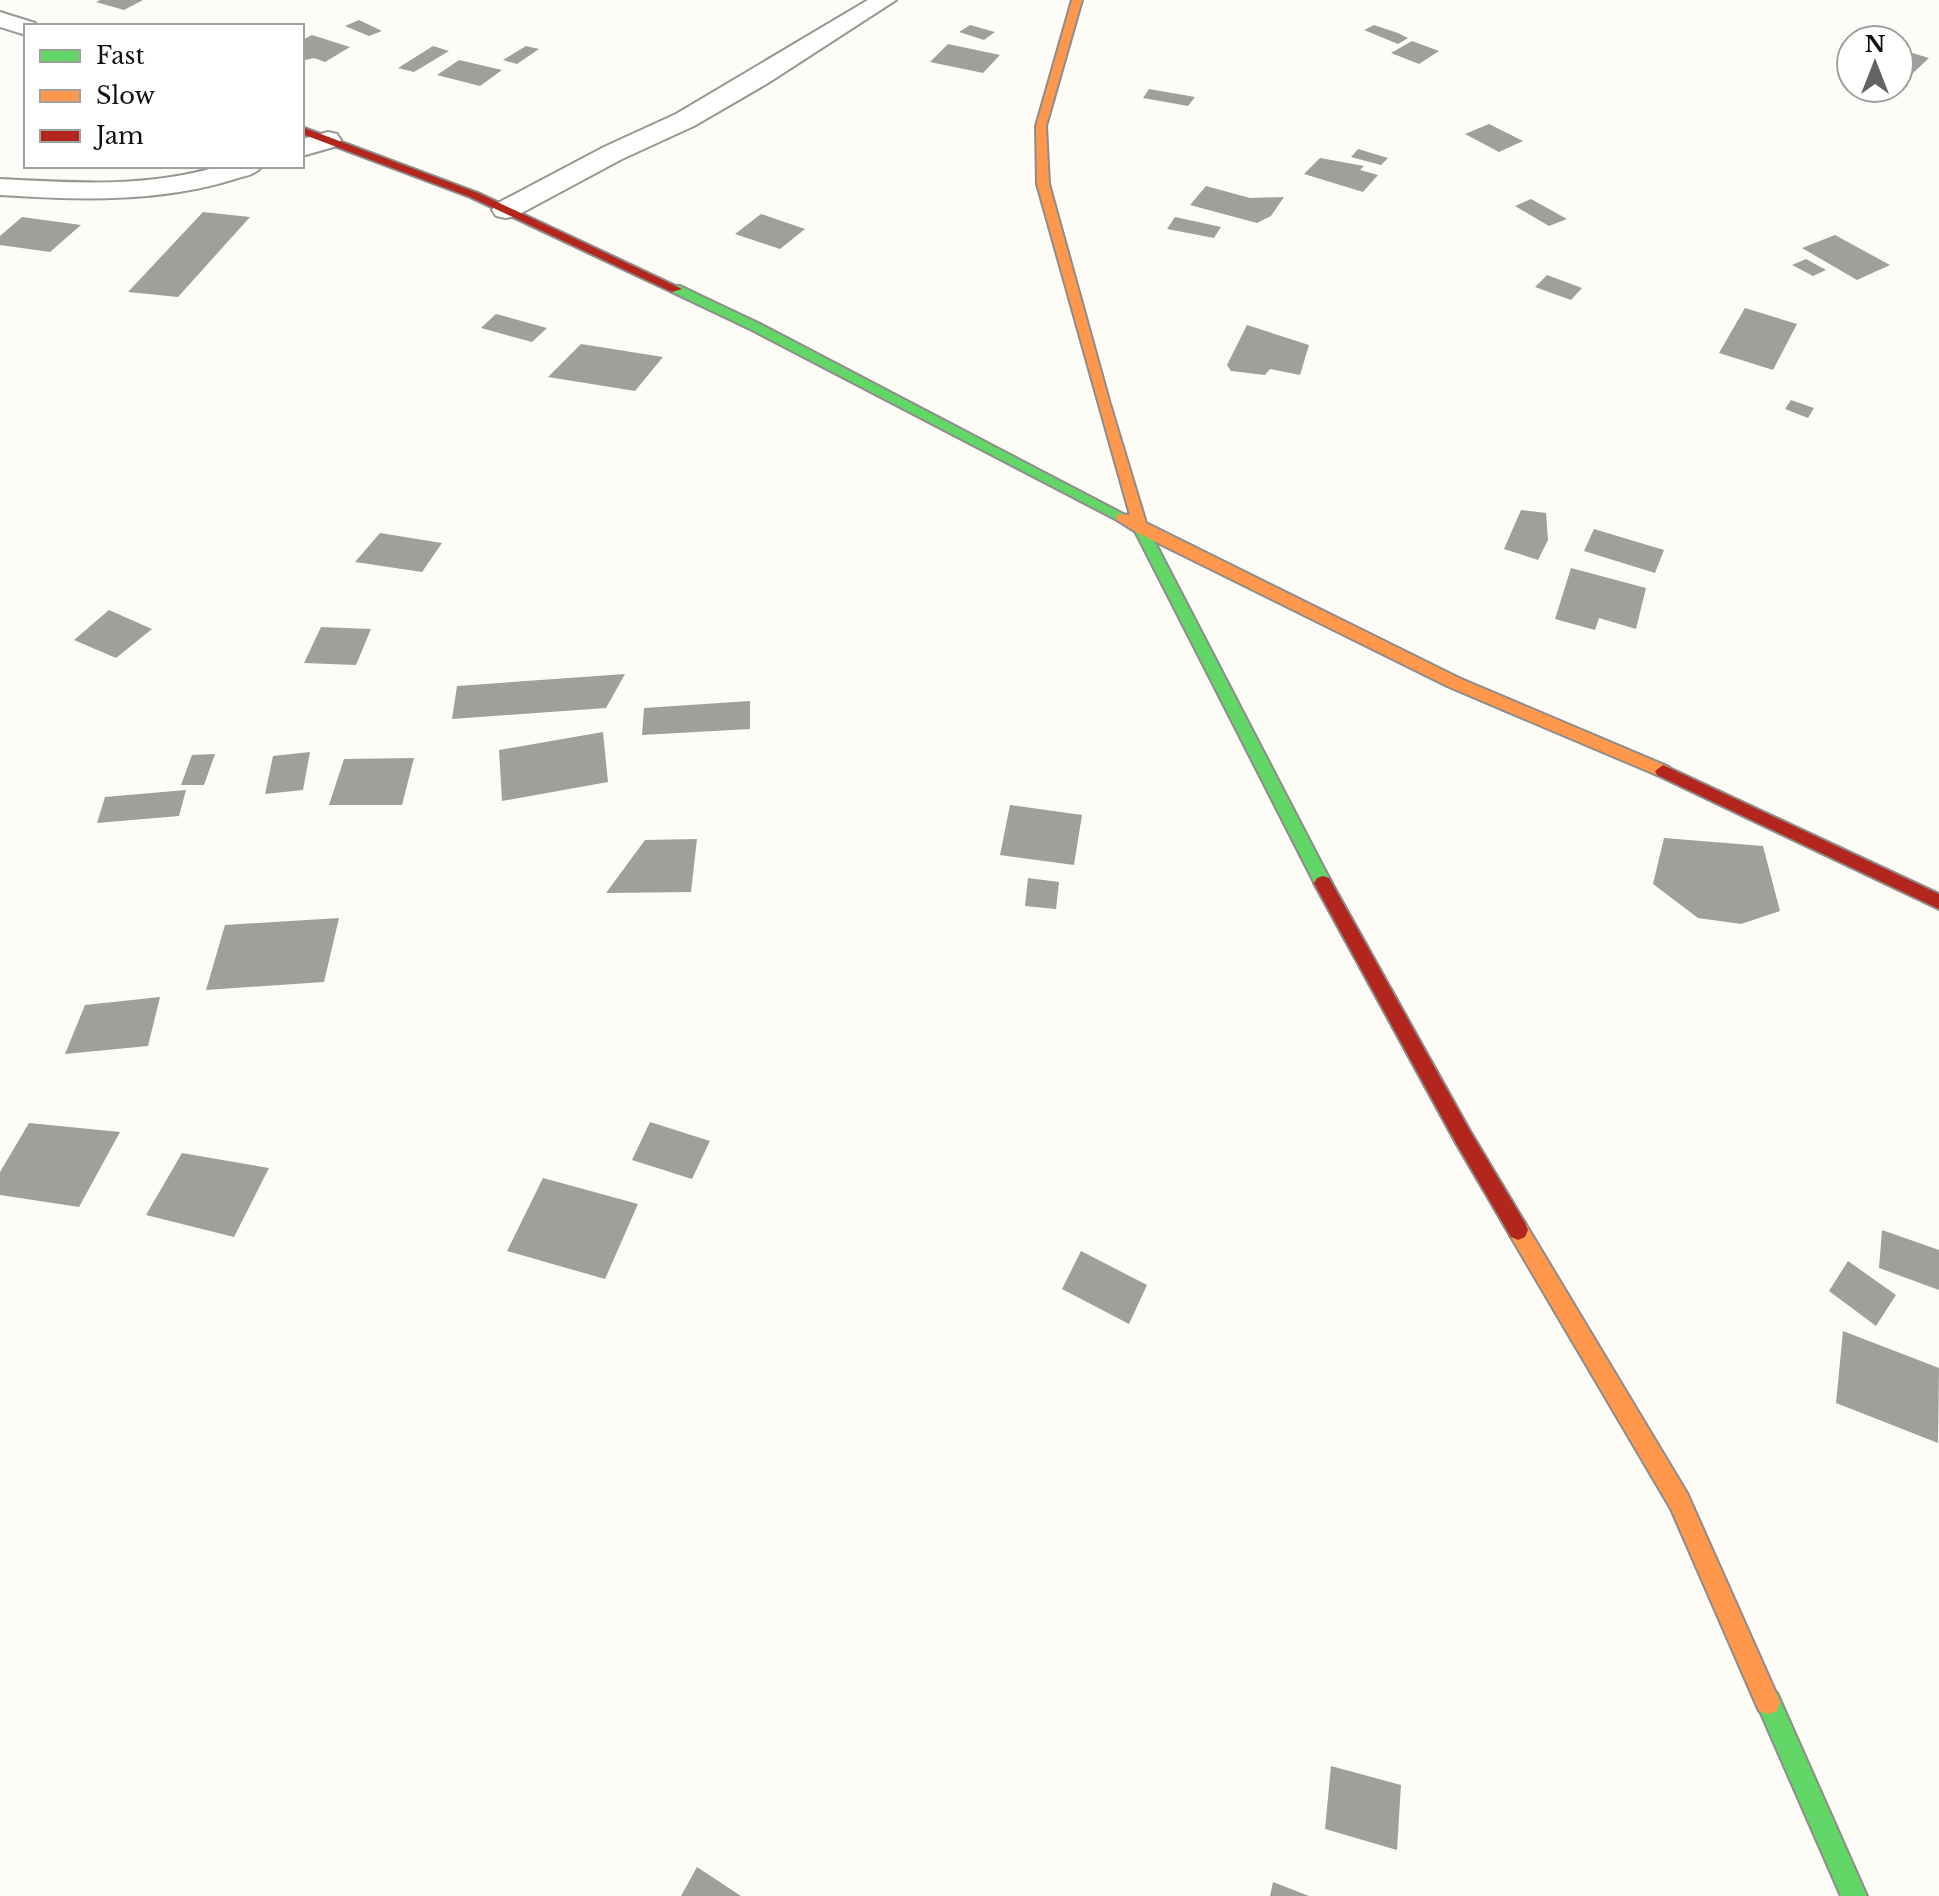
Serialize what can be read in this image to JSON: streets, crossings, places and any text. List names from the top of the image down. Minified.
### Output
{"legend":["Fast","Slow","Jam"],"north":"top"}
